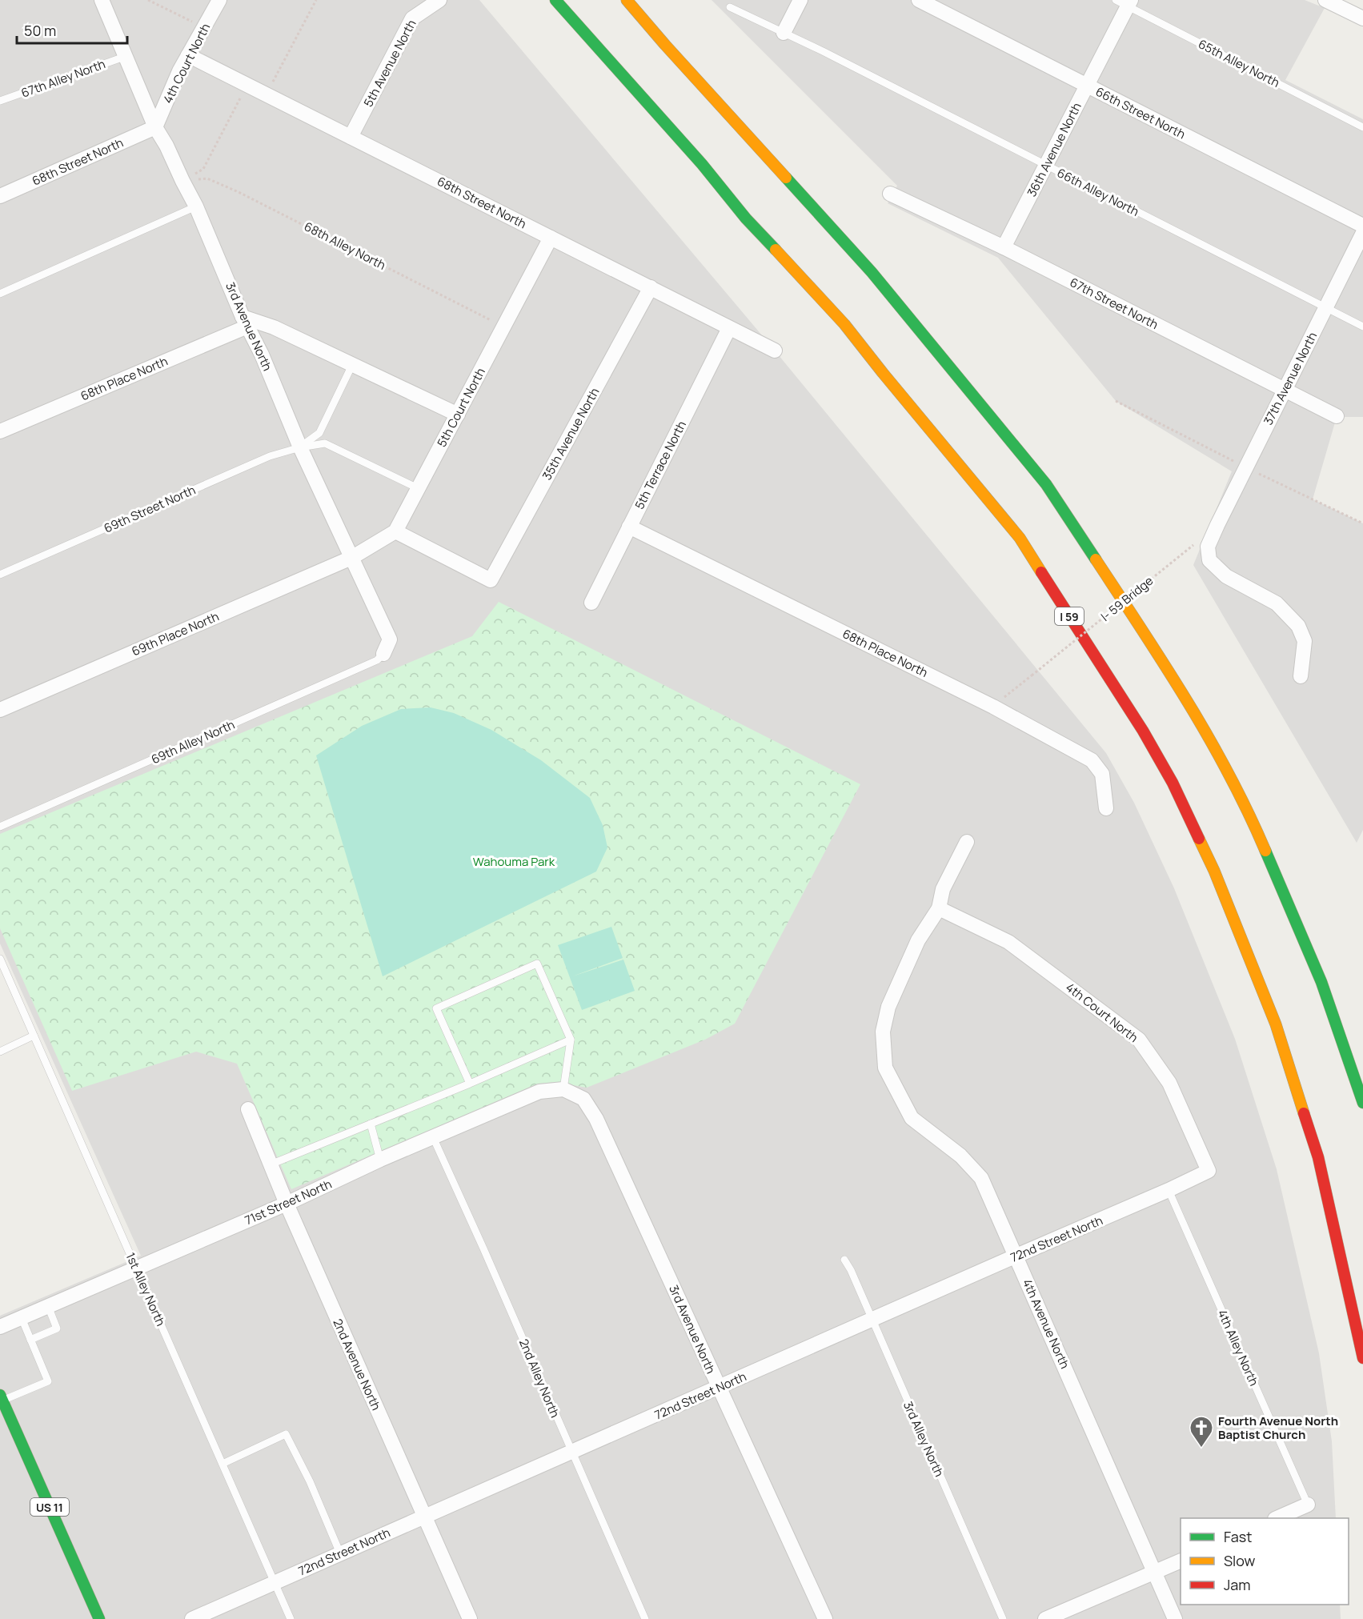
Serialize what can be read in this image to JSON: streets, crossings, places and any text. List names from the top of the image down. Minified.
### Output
{"streets":{"main road":["I 59","US 11"],"street":["4th Court North","5th Avenue North","66th Street North","36th Avenue North","68th Street North","67th Street North","3rd Avenue North","68th Place North","37th Avenue North","5th Court North","35th Avenue North","5th Terrace North","69th Place North","71st Street North","72nd Street North","4th Avenue North","2nd Avenue North"],"lane":["65th Alley North","67th Alley North","66th Alley North","69th Street North","69th Alley North","1st Alley North","4th Alley North","2nd Alley North","3rd Alley North"],"path":["68th Alley North","I- 59 Bridge"]},"crossings":[["4th Court North","68th Street North"],["4th Court North","3rd Avenue North"],["4th Court North","72nd Street North"],["4th Court North","4th Avenue North"],["5th Avenue North","68th Street North"],["65th Alley North","36th Avenue North"],["67th Alley North","3rd Avenue North"],["66th Street North","36th Avenue North"],["36th Avenue North","66th Alley North"],["36th Avenue North","67th Street North"],["68th Street North","3rd Avenue North"],["68th Street North","5th Court North"],["68th Street North","35th Avenue North"],["68th Street North","5th Terrace North"],["66th Alley North","37th Avenue North"],["68th Alley North","3rd Avenue North"],["68th Alley North","5th Court North"],["67th Street North","37th Avenue North"],["3rd Avenue North","68th Place North"],["3rd Avenue North","69th Street North"],["3rd Avenue North","69th Place North"],["3rd Avenue North","69th Alley North"],["3rd Avenue North","71st Street North"],["3rd Avenue North","72nd Street North"],["68th Place North","5th Terrace North"],["68th Place North","I- 59 Bridge"],["5th Court North","35th Avenue North"],["71st Street North","1st Alley North"],["71st Street North","2nd Avenue North"],["71st Street North","2nd Alley North"],["72nd Street North","1st Alley North"],["72nd Street North","4th Avenue North"],["72nd Street North","4th Alley North"],["72nd Street North","2nd Avenue North"],["72nd Street North","2nd Alley North"],["72nd Street North","3rd Alley North"]],"parks":["Wahouma Park"],"places":{"church":["Fourth Avenue North Baptist Church"]},"legend":["Fast","Slow","Jam"],"scale_bar":"50 m"}
